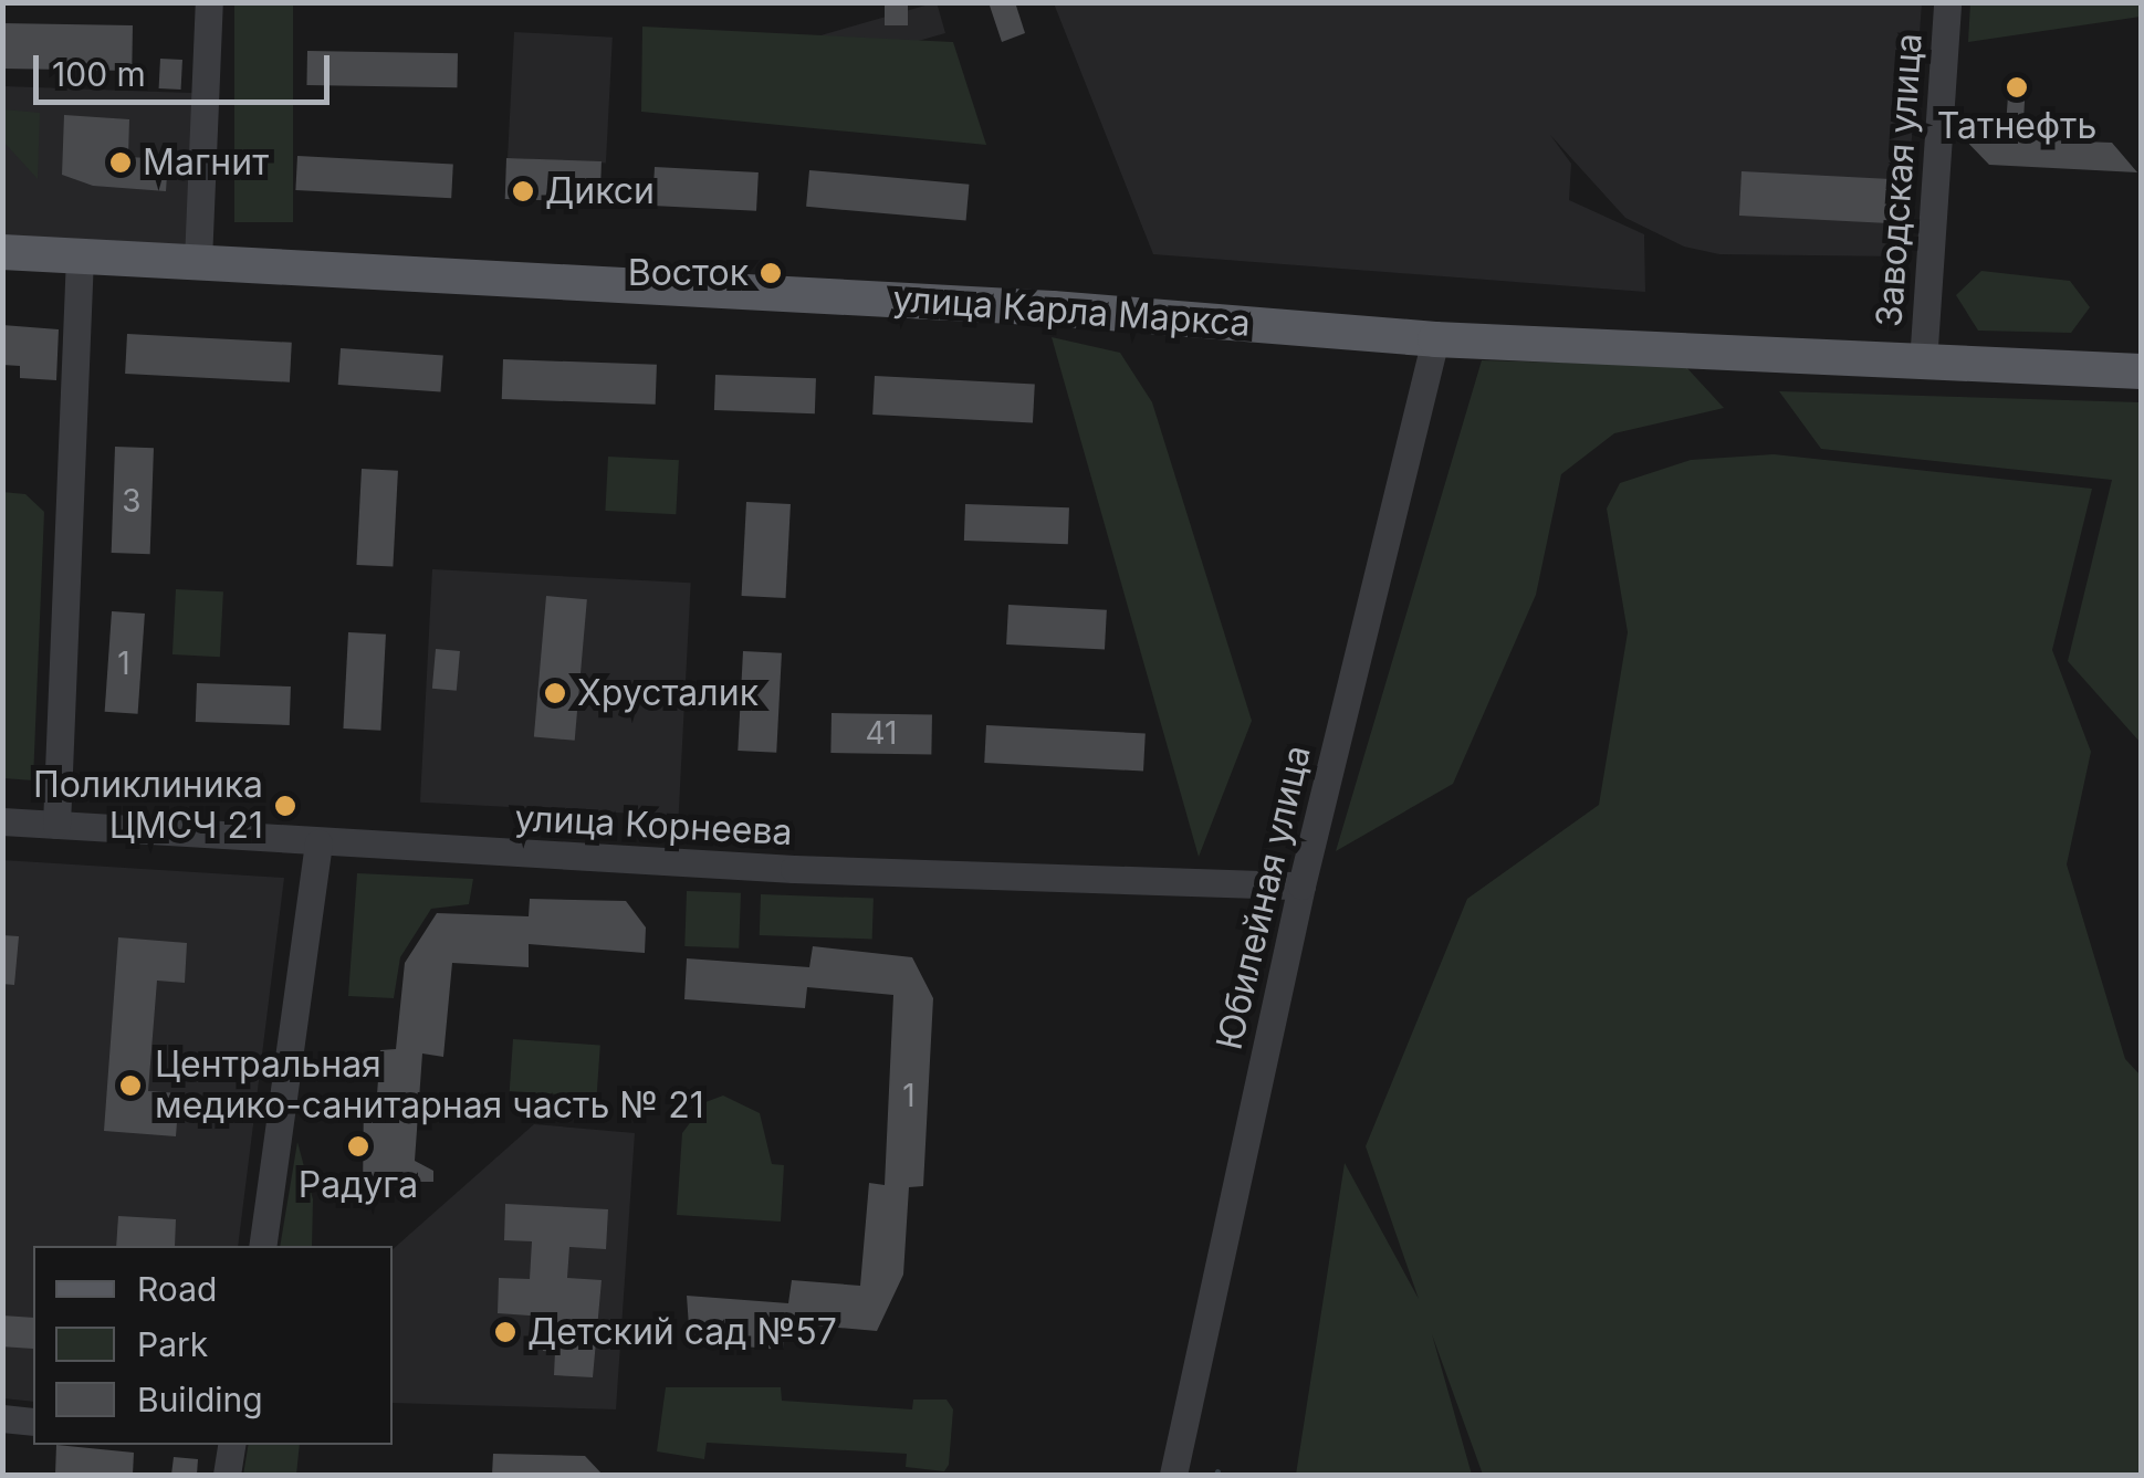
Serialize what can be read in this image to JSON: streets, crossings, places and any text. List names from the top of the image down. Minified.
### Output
{"streets":{"main road":["улица Карла Маркса"],"street":["Заводская улица","улица Корнеева","Юбилейная улица"]},"crossings":[["Заводская улица","улица Карла Маркса"],["улица Карла Маркса","Юбилейная улица"],["улица Корнеева","Юбилейная улица"]],"places":["Татнефть","Магнит","Дикси","Восток","Хрусталик","Поликлиника ЦМСЧ 21","Центральная медико-санитарная часть № 21","Радуга","Детский сад №57"],"house_numbers":["3","1","41","1"],"legend":["Road","Park","Building"],"scale_bar":"100 m"}
